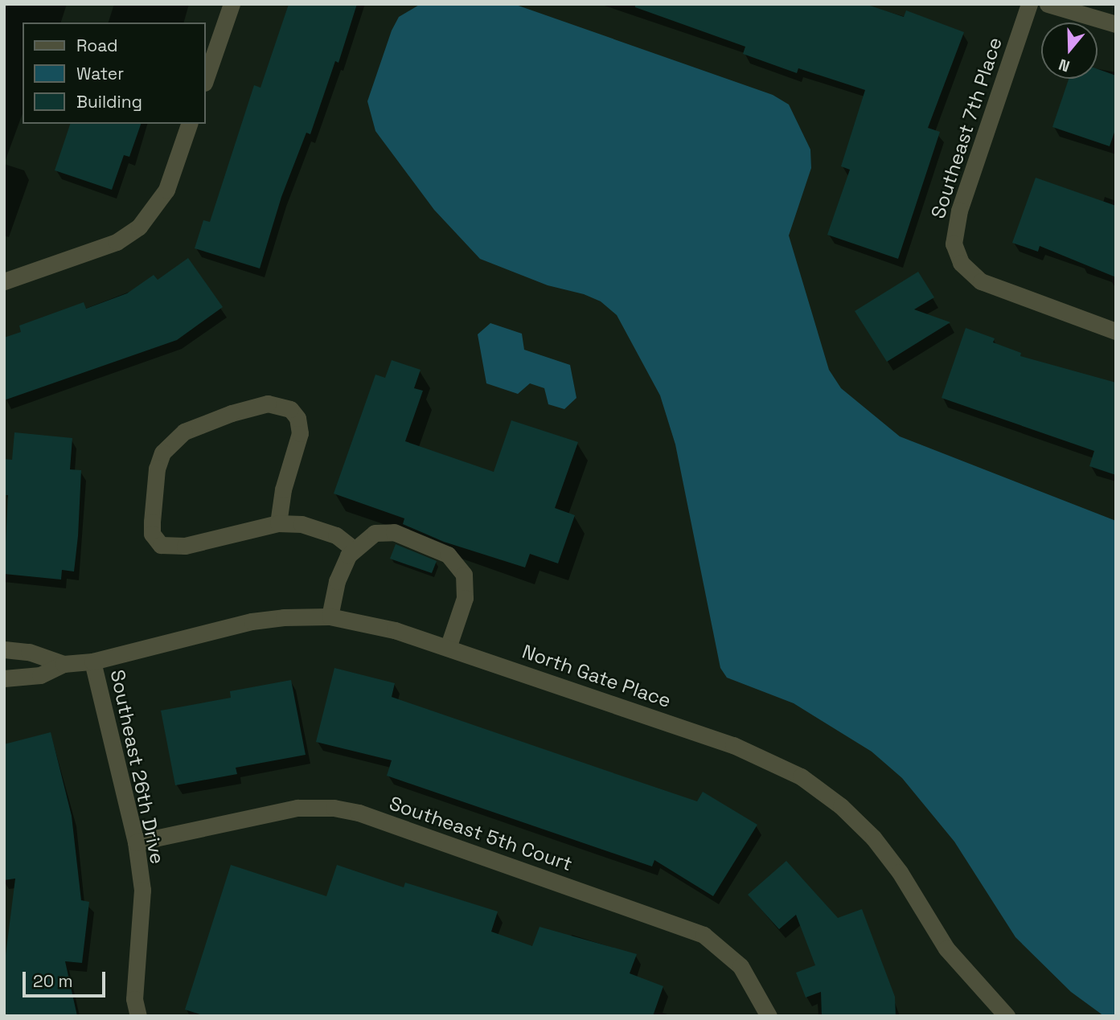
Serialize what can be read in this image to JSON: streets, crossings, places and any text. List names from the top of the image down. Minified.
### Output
{"streets":{"street":["Southeast 7th Place","North Gate Place","Southeast 26th Drive","Southeast 5th Court"]},"crossings":[["North Gate Place","Southeast 26th Drive"],["Southeast 26th Drive","Southeast 5th Court"]],"legend":["Road","Water","Building"],"scale_bar":"20 m","north":"bottom"}
